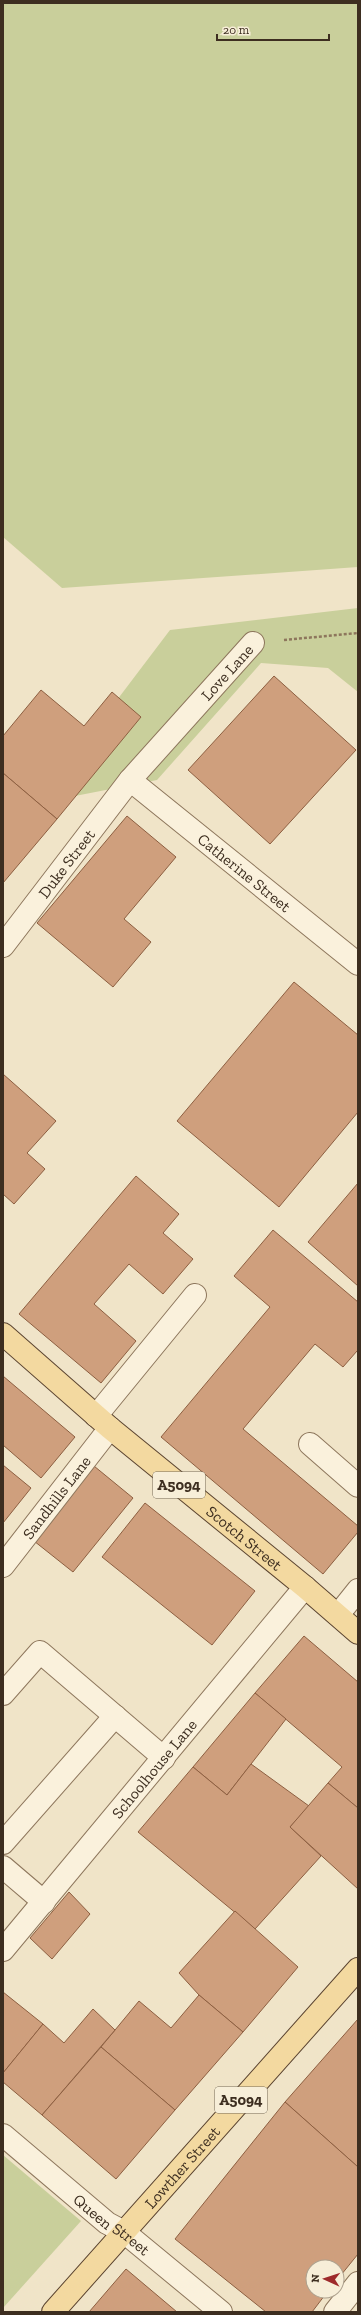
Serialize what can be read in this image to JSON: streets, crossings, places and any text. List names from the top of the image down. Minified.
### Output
{"streets":{"main road":["A5094","Scotch Street","Lowther Street"],"street":["Love Lane","Duke Street","Catherine Street","Sandhills Lane","Schoolhouse Lane","Queen Street"]},"crossings":[["Love Lane","Duke Street"],["Love Lane","Catherine Street"],["Duke Street","Catherine Street"],["Sandhills Lane","Scotch Street"],["Scotch Street","Schoolhouse Lane"],["Lowther Street","Queen Street"]],"scale_bar":"20 m","north":"left"}
